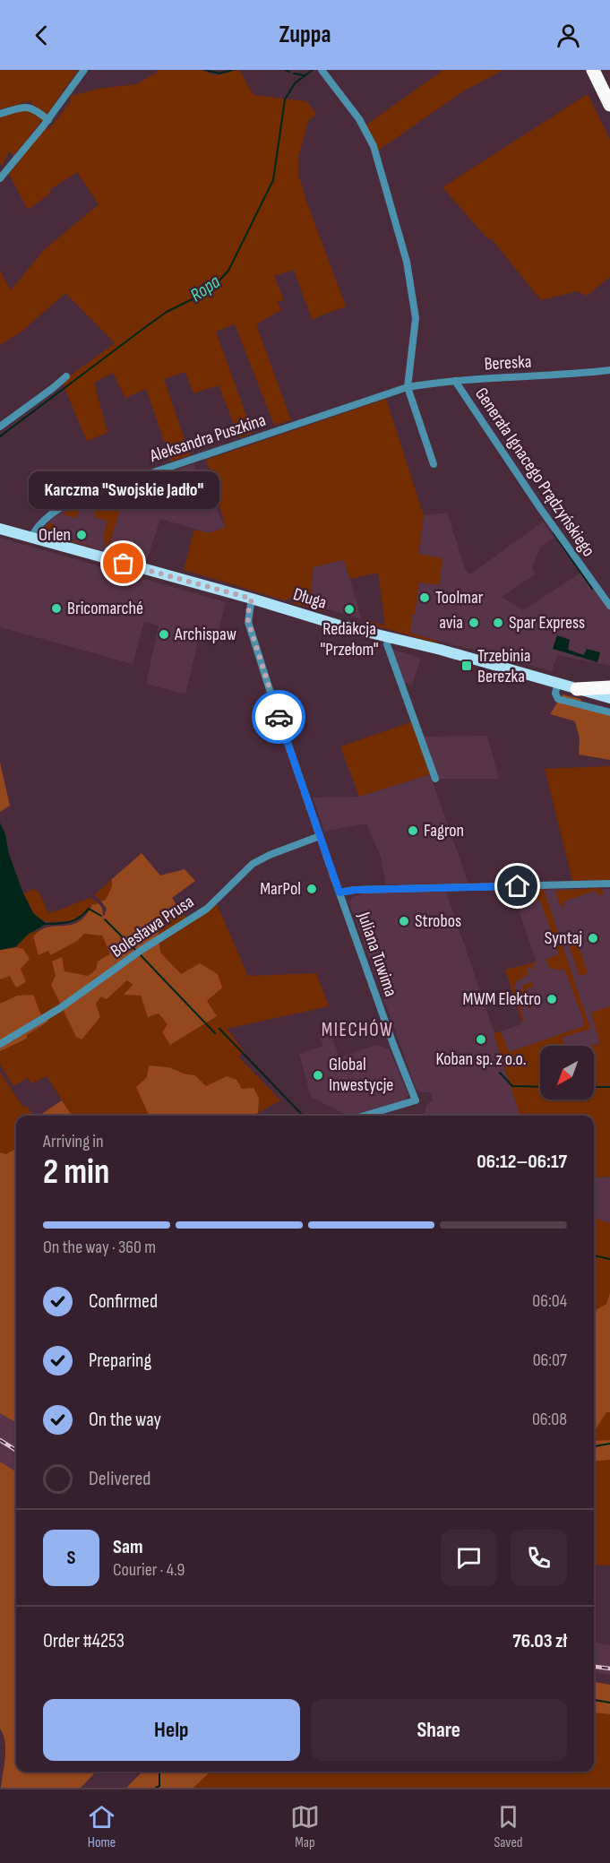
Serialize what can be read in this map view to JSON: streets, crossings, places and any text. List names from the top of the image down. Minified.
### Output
{"streets":{"main road":["Długa"],"street":["Bereska","Aleksandra Puszkina","Generała Ignacego Prądzyńskiego","Bolesława Prusa","Juliana Tuwima"]},"crossings":[["Bereska","Aleksandra Puszkina"],["Bereska","Generała Ignacego Prądzyńskiego"],["Aleksandra Puszkina","Długa"],["Długa","Juliana Tuwima"],["Bolesława Prusa","Juliana Tuwima"]],"districts":["MIECHÓW"],"water":["Ropa"],"places":{"other":["Orlen","Karczma \"Swojskie Jadło\"","Toolmar","Bricomarché","Redakcja \"Przełom\"","avia","Spar Express","Archispaw","Fagron","MarPol","Strobos","Syntaj","MWM Elektro","Koban sp. z o.o.","Global Inwestycje"],"transit":["Trzebinia Berezka"]},"north":"bottom left","page":{"header":"Zuppa","bubble":"Karczma \"Swojskie Jadło\"","heading":["2 min","Arriving in","06:12–06:17"],"panel":["Sam","Courier · 4.9","Order #4253","76.03 zł"],"bar":"On the way · 360 m","list":[["Confirmed","06:04"],["Preparing","06:07"],["On the way","06:08"],"Delivered"],"round":"S","buttons":["Help","Share"],"tabs":["Home","Map","Saved"]}}
